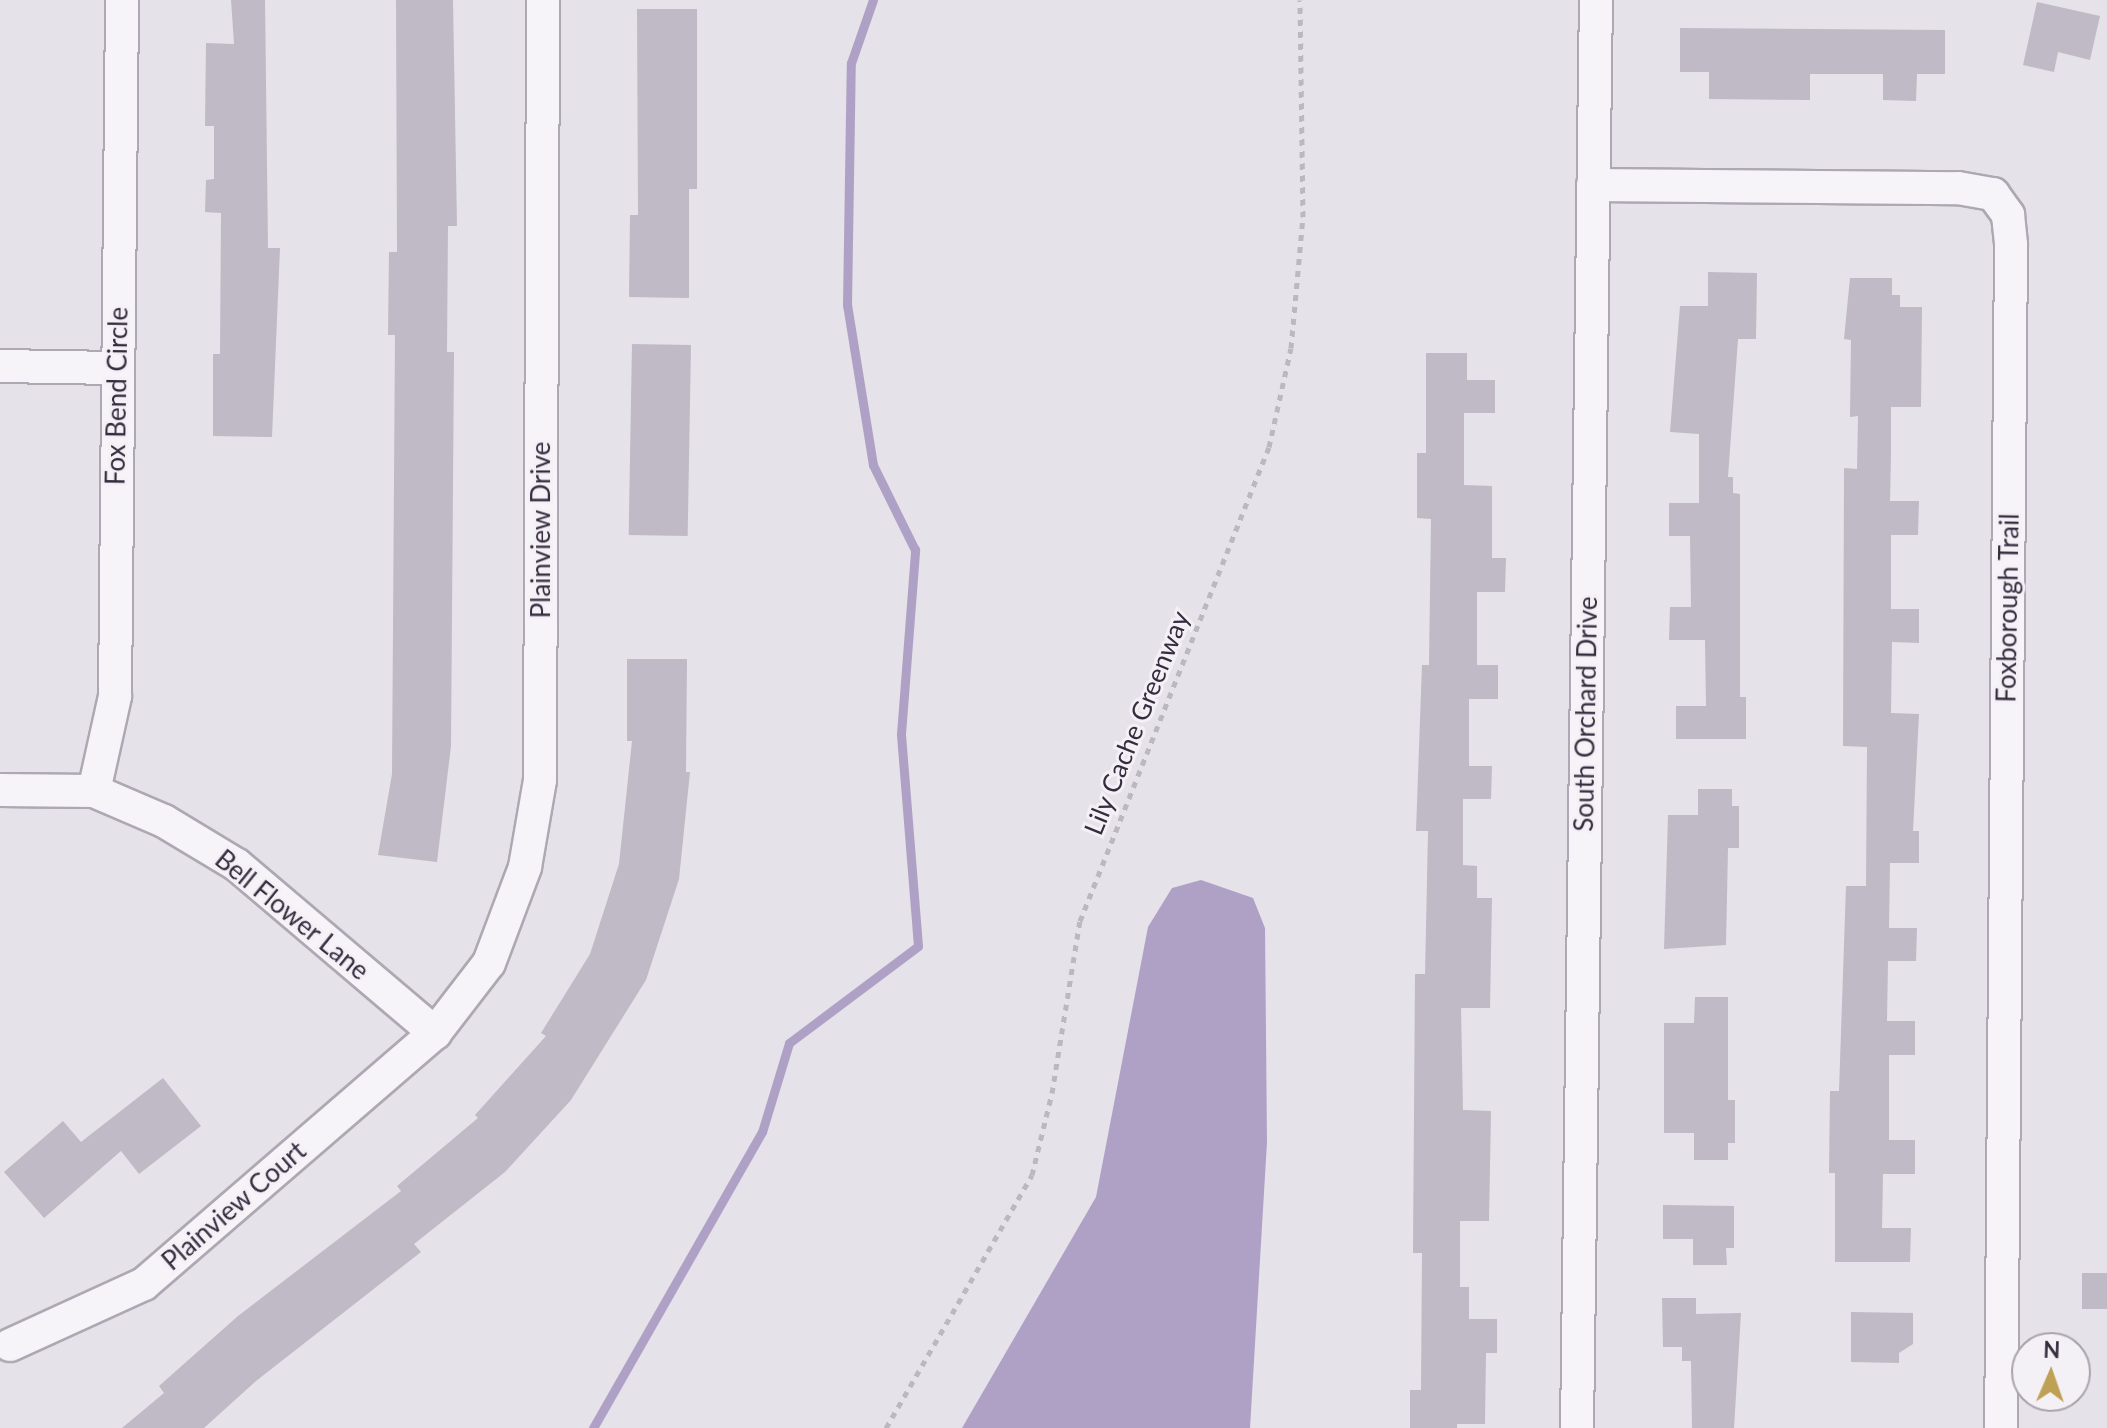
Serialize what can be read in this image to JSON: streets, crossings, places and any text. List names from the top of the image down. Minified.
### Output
{"streets":{"street":["Fox Bend Circle","Plainview Drive","Foxborough Trail","South Orchard Drive","Bell Flower Lane","Plainview Court"],"path":["Lily Cache Greenway"]},"crossings":[["Fox Bend Circle","Bell Flower Lane"],["Plainview Drive","Bell Flower Lane"],["Plainview Drive","Plainview Court"],["Foxborough Trail","South Orchard Drive"],["Bell Flower Lane","Plainview Court"]],"north":"top"}
